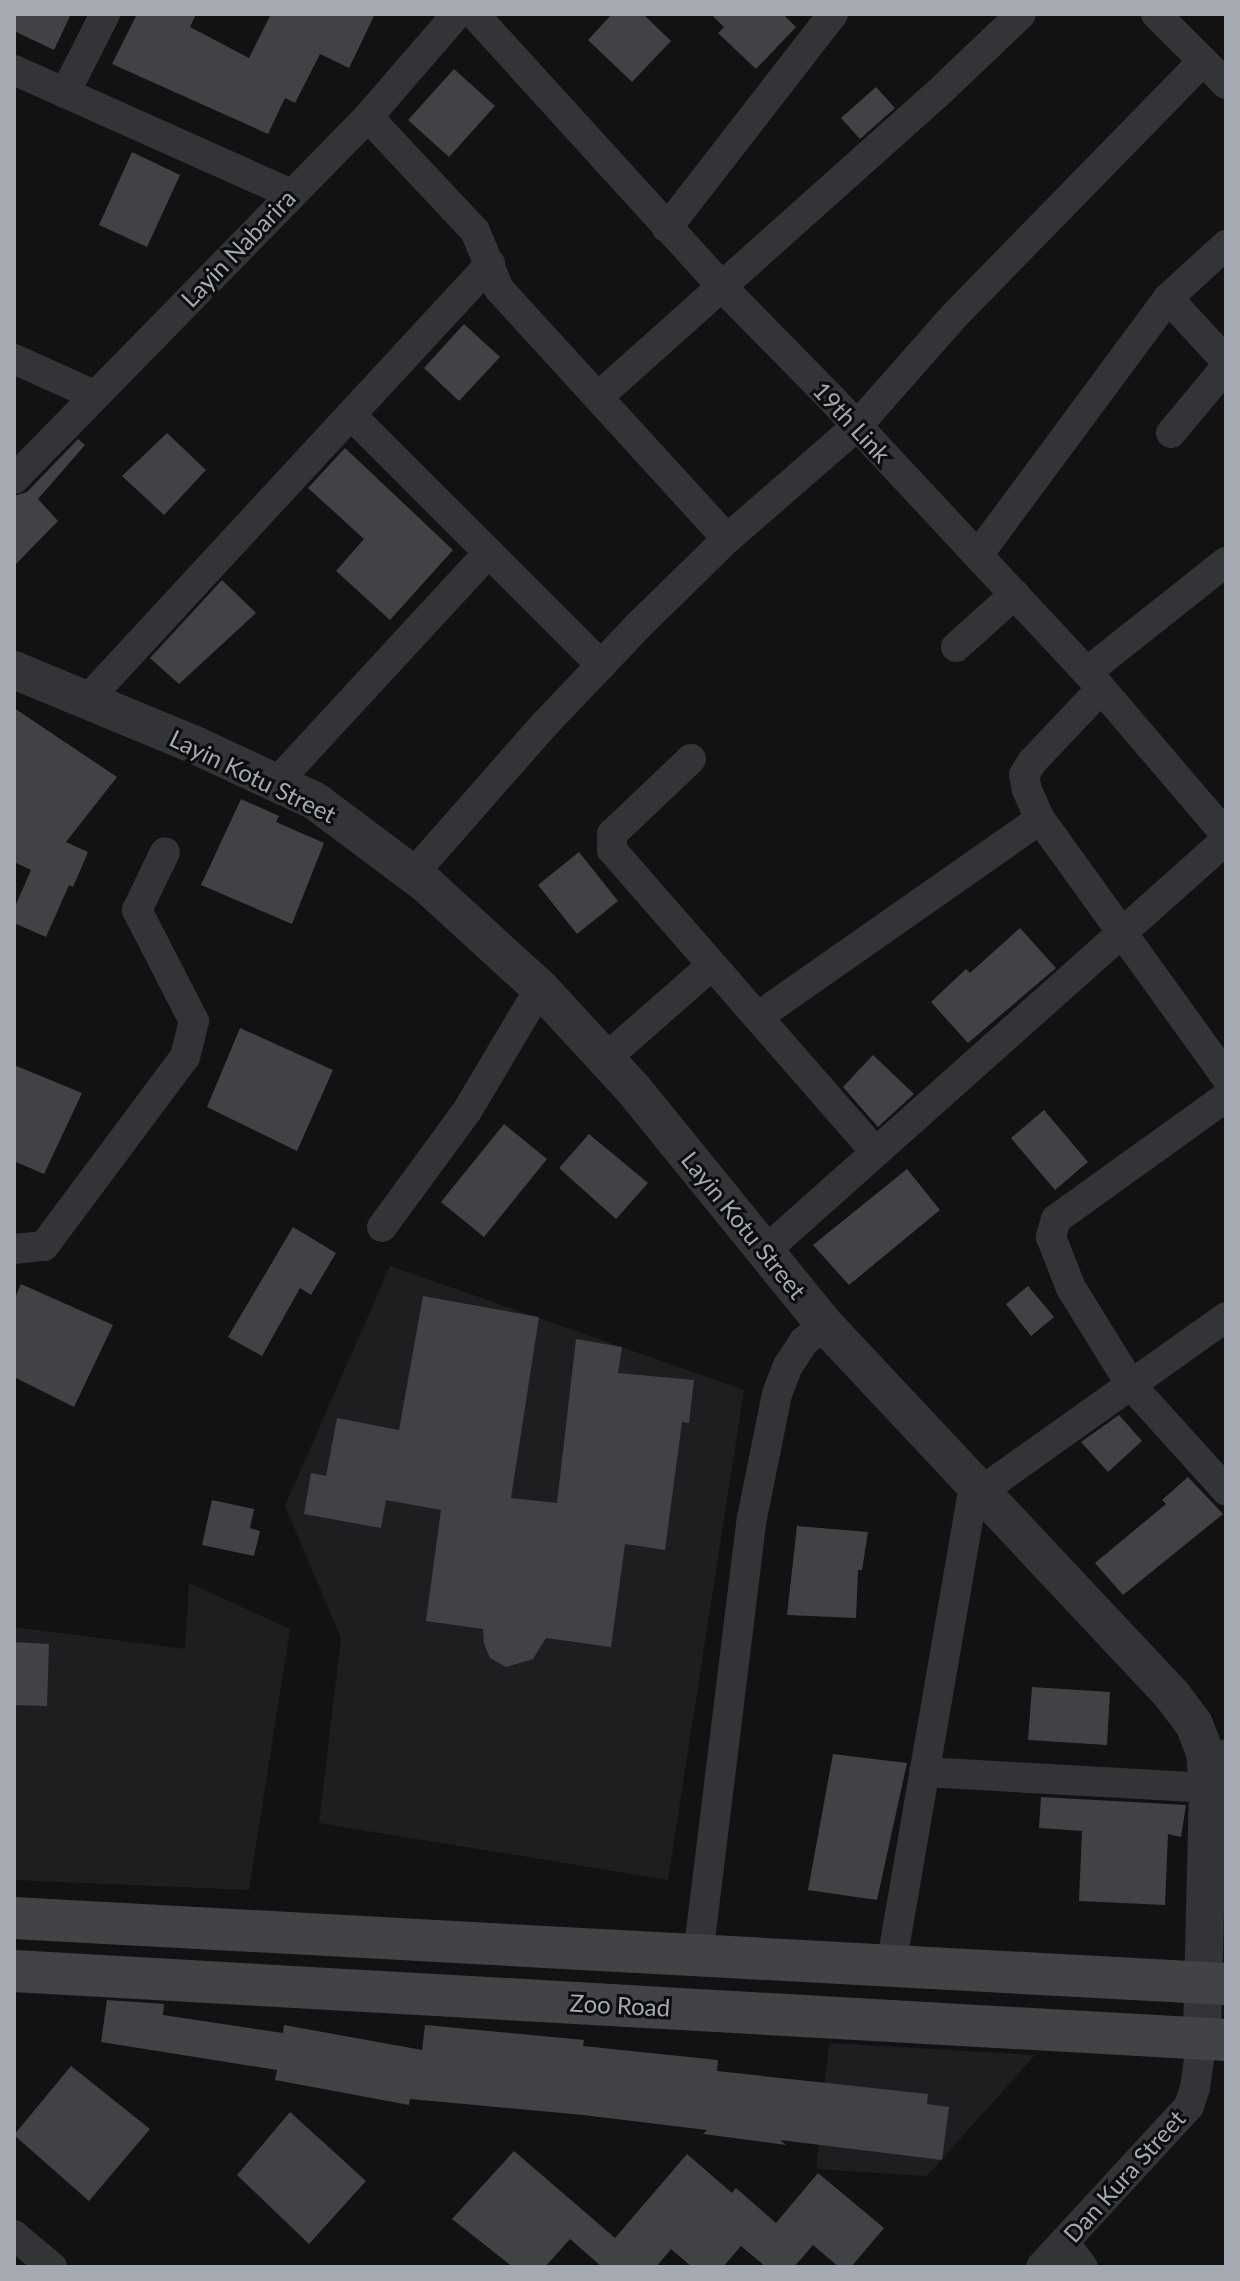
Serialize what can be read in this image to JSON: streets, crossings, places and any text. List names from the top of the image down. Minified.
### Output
{"streets":{"main road":["Zoo Road"],"street":["Layin Nabarira","19th Link","Layin Kotu Street","Dan Kura Street"]},"crossings":[["Layin Kotu Street","Dan Kura Street"],["Zoo Road","Dan Kura Street"]]}
